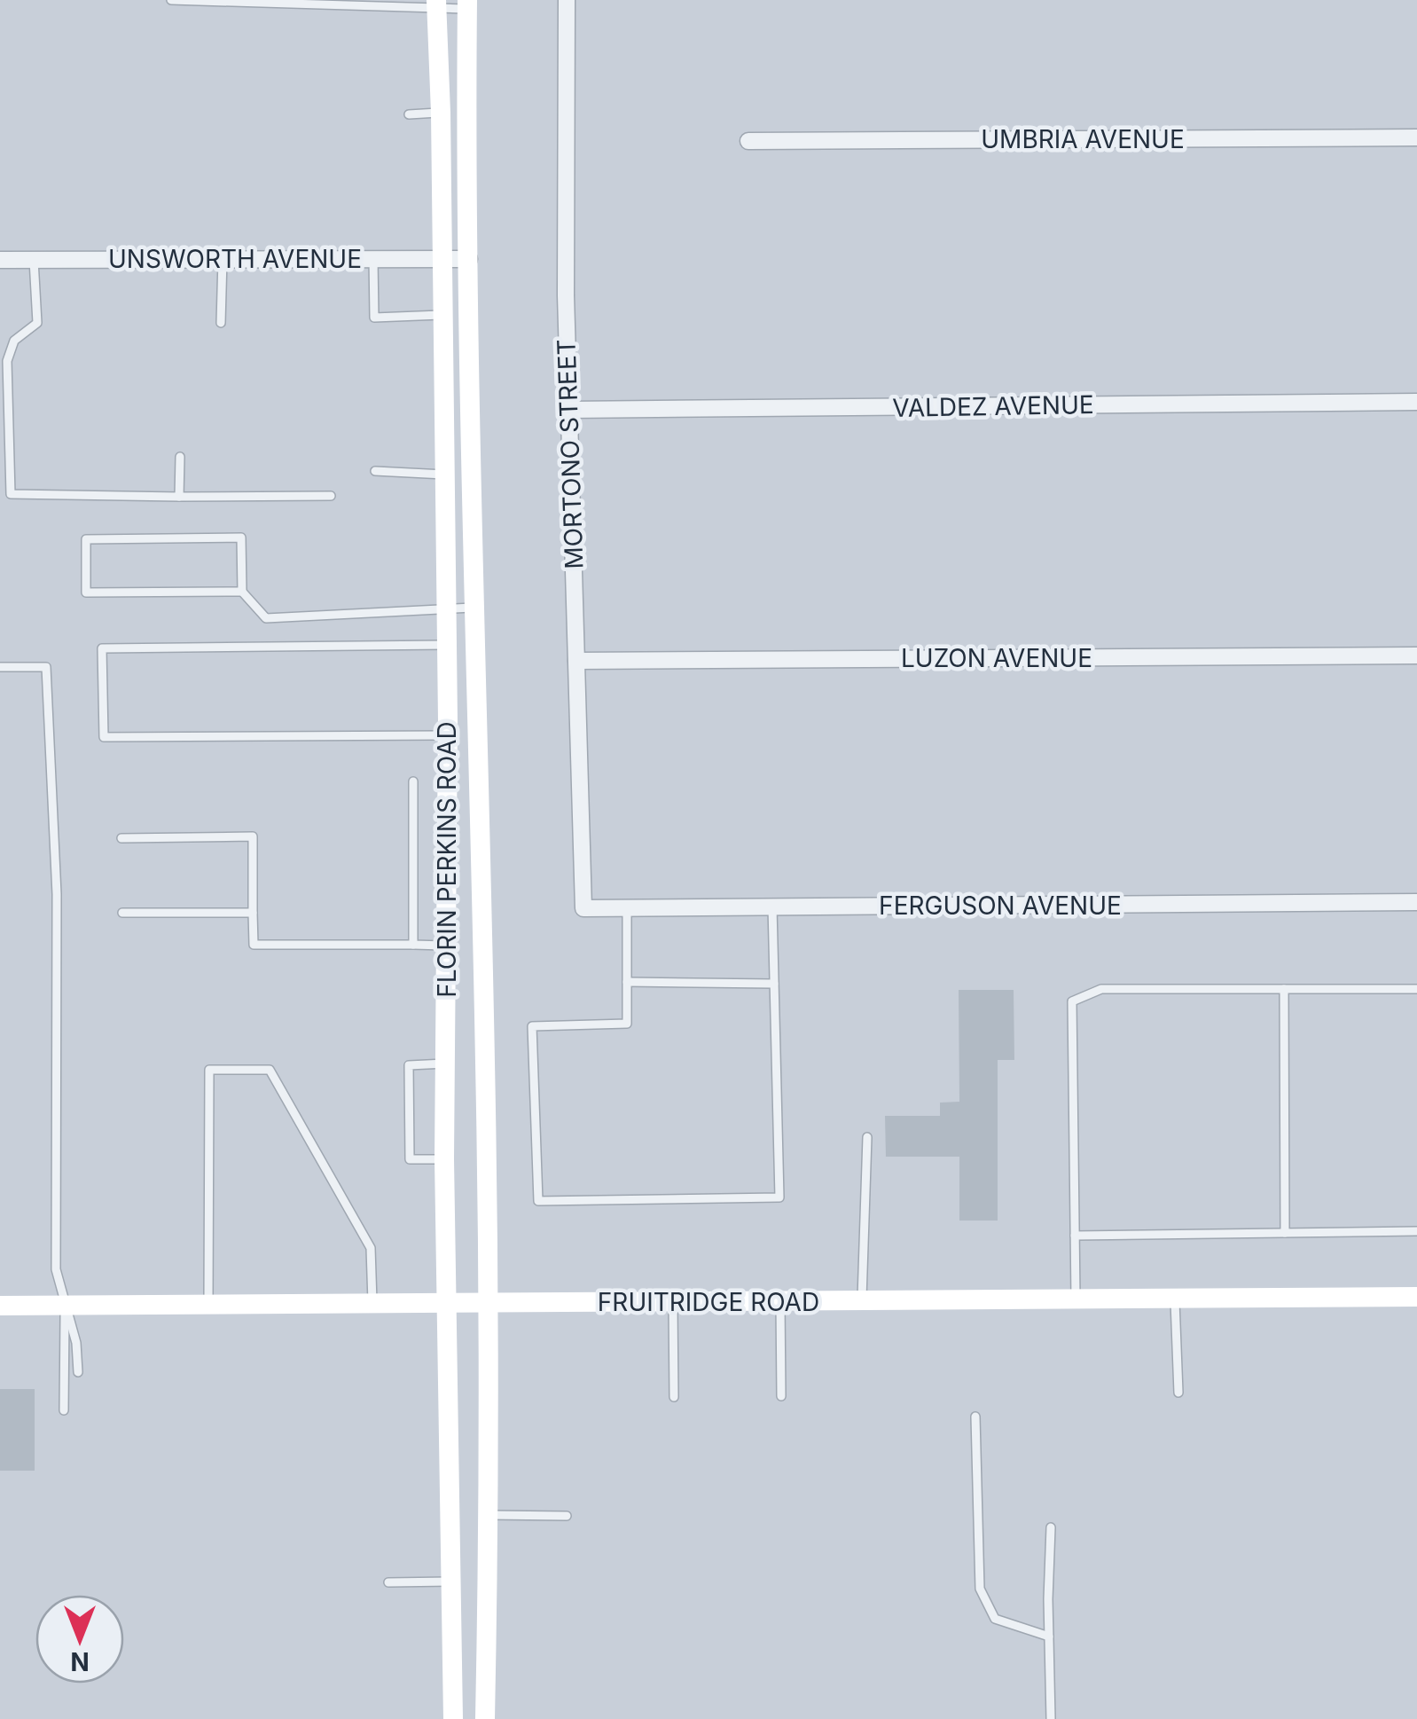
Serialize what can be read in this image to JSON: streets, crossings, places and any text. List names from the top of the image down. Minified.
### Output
{"streets":{"main road":["FLORIN PERKINS ROAD","FRUITRIDGE ROAD"],"street":["UMBRIA AVENUE","UNSWORTH AVENUE","VALDEZ AVENUE","MORTONO STREET","LUZON AVENUE","FERGUSON AVENUE"]},"crossings":[["UNSWORTH AVENUE","FLORIN PERKINS ROAD"],["VALDEZ AVENUE","MORTONO STREET"],["MORTONO STREET","LUZON AVENUE"],["MORTONO STREET","FERGUSON AVENUE"],["FLORIN PERKINS ROAD","FRUITRIDGE ROAD"]],"north":"bottom"}
